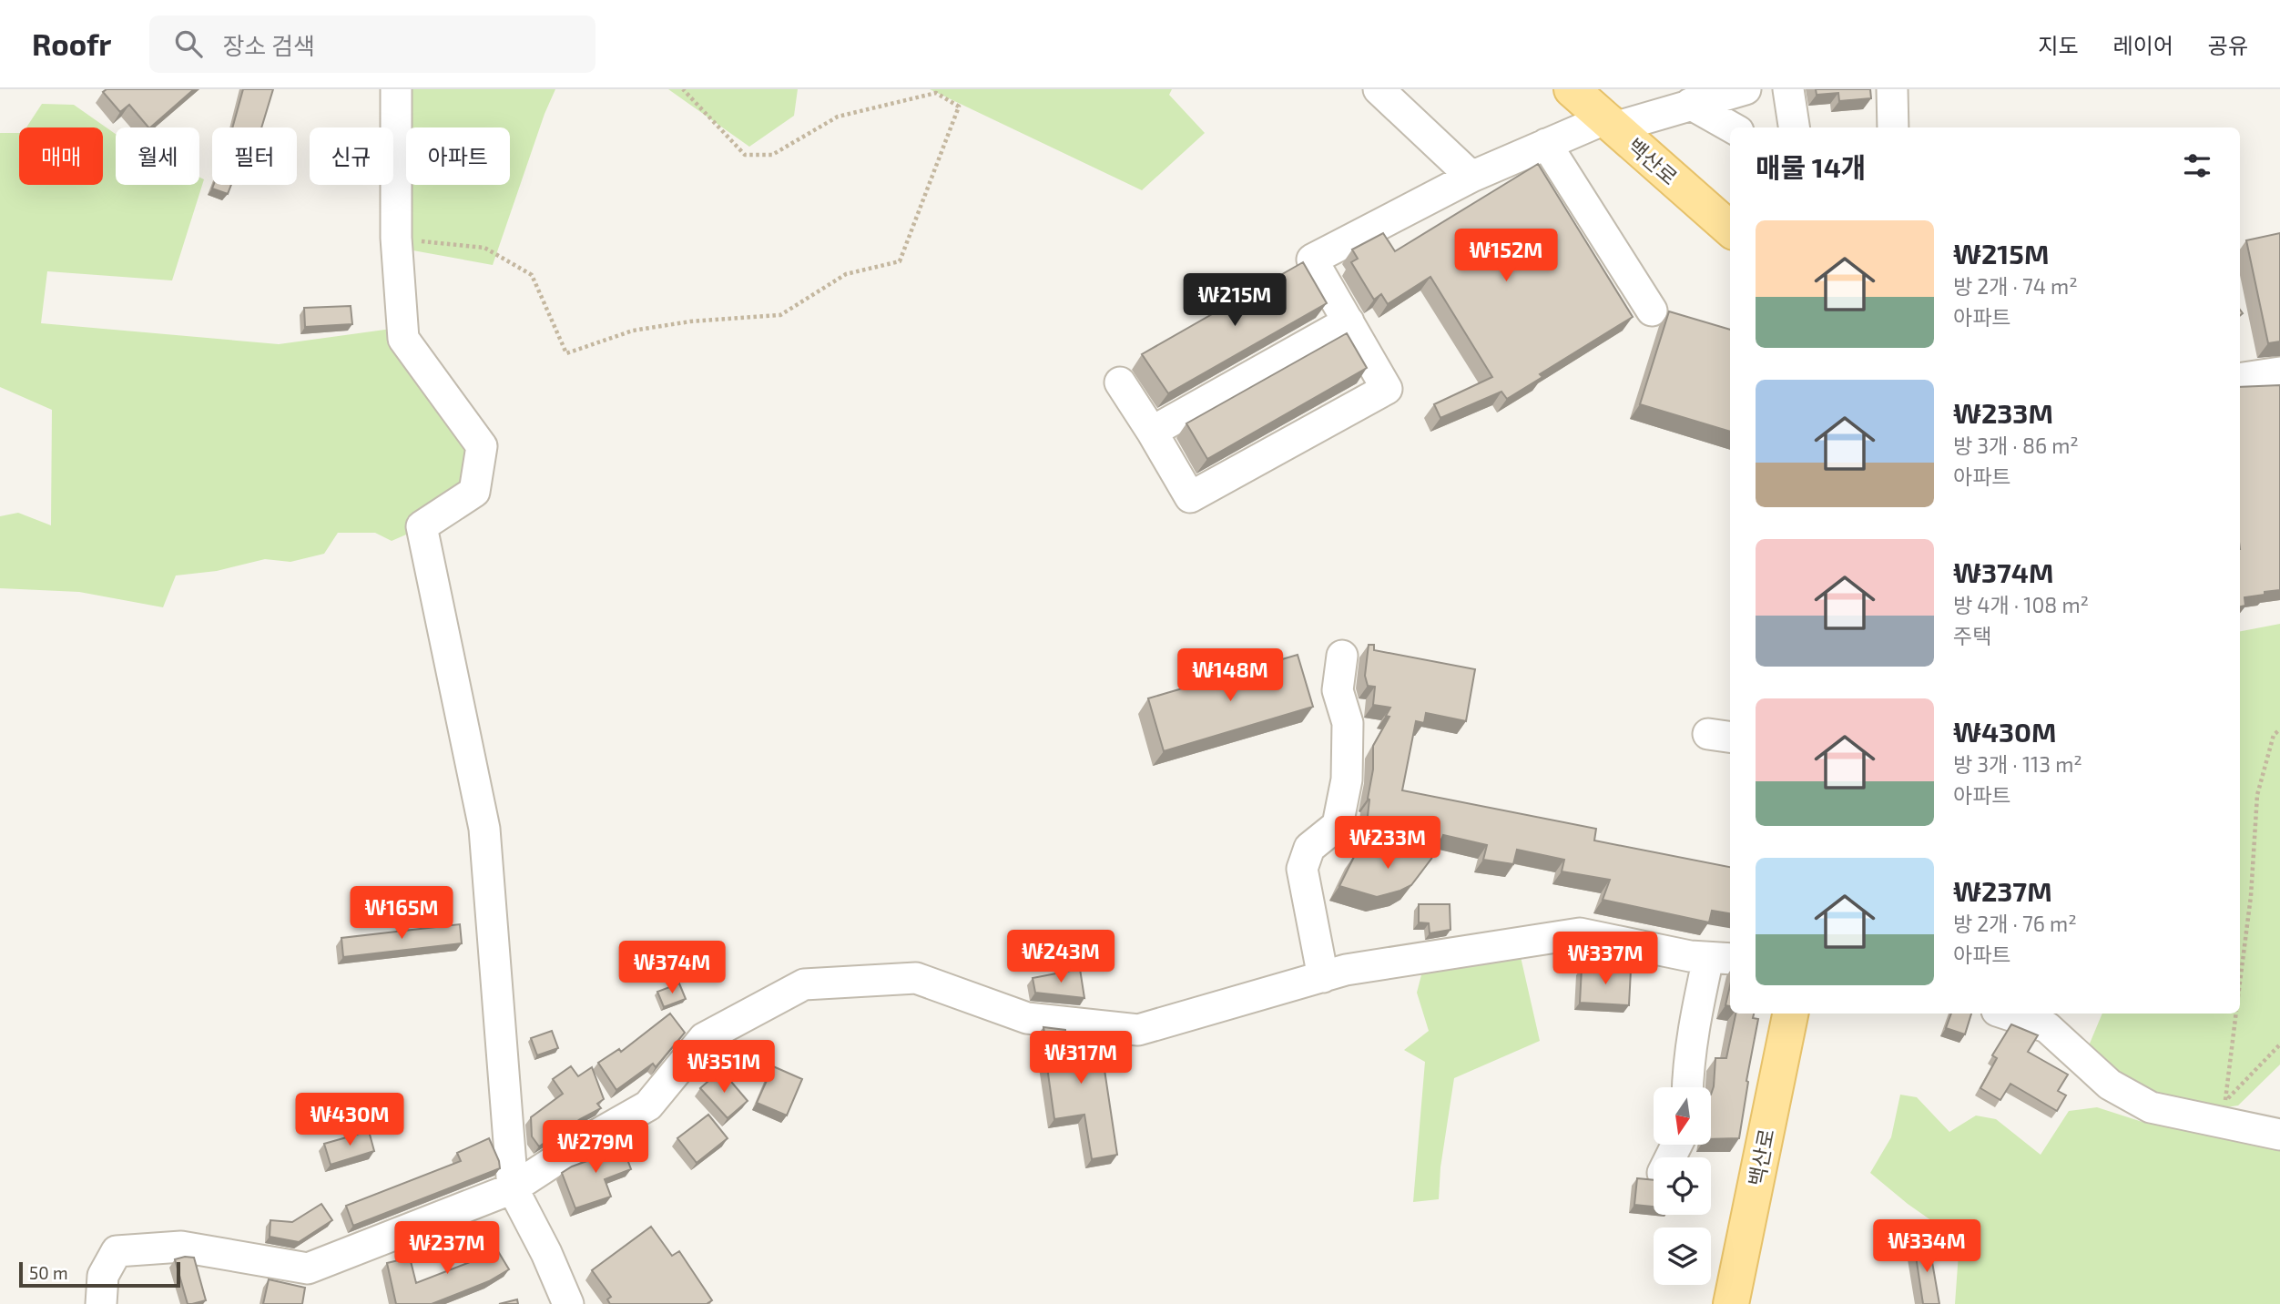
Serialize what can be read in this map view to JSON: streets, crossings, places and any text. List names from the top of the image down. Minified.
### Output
{"streets":{"main road":["백산로"]},"scale_bar":"50 m","north":"bottom","page":{"header":"Roofr","search":"장소 검색","nav":["지도","레이어","공유"],"chip":["매매","월세","필터","신규","아파트"],"heading":"매물 14개","list":[{"name":"₩215M","note":"방 2개 · 74 m² · 아파트"},{"name":"₩233M","note":"방 3개 · 86 m² · 아파트"},{"name":"₩374M","note":"방 4개 · 108 m² · 주택"},{"name":"₩430M","note":"방 3개 · 113 m² · 아파트"},{"name":"₩237M","note":"방 2개 · 76 m² · 아파트"}],"price":["₩152M","₩215M","₩148M","₩233M","₩165M","₩243M","₩337M","₩374M","₩317M","₩351M","₩430M","₩279M","₩334M","₩237M"],"scale":"50 m"}}
